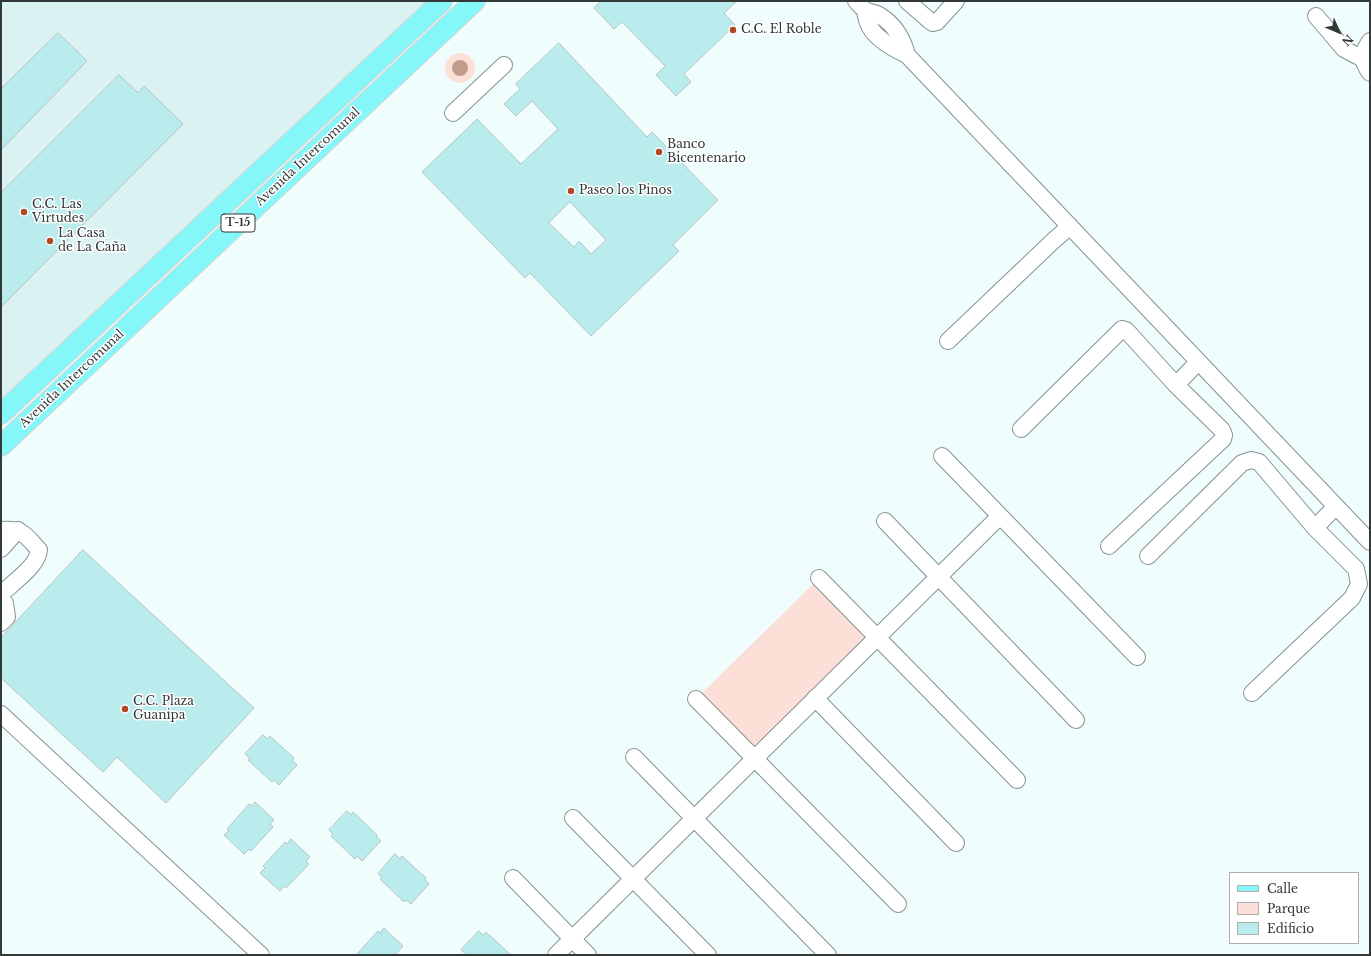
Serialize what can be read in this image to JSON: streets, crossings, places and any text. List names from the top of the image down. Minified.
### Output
{"streets":{"main road":["Avenida Intercomunal","T-15"]},"places":["C.C. El Roble","Banco Bicentenario","Paseo los Pinos","C.C. Las Virtudes","La Casa de La Caña","C.C. Plaza Guanipa"],"legend":["Calle","Parque","Edificio"],"north":"bottom right"}
